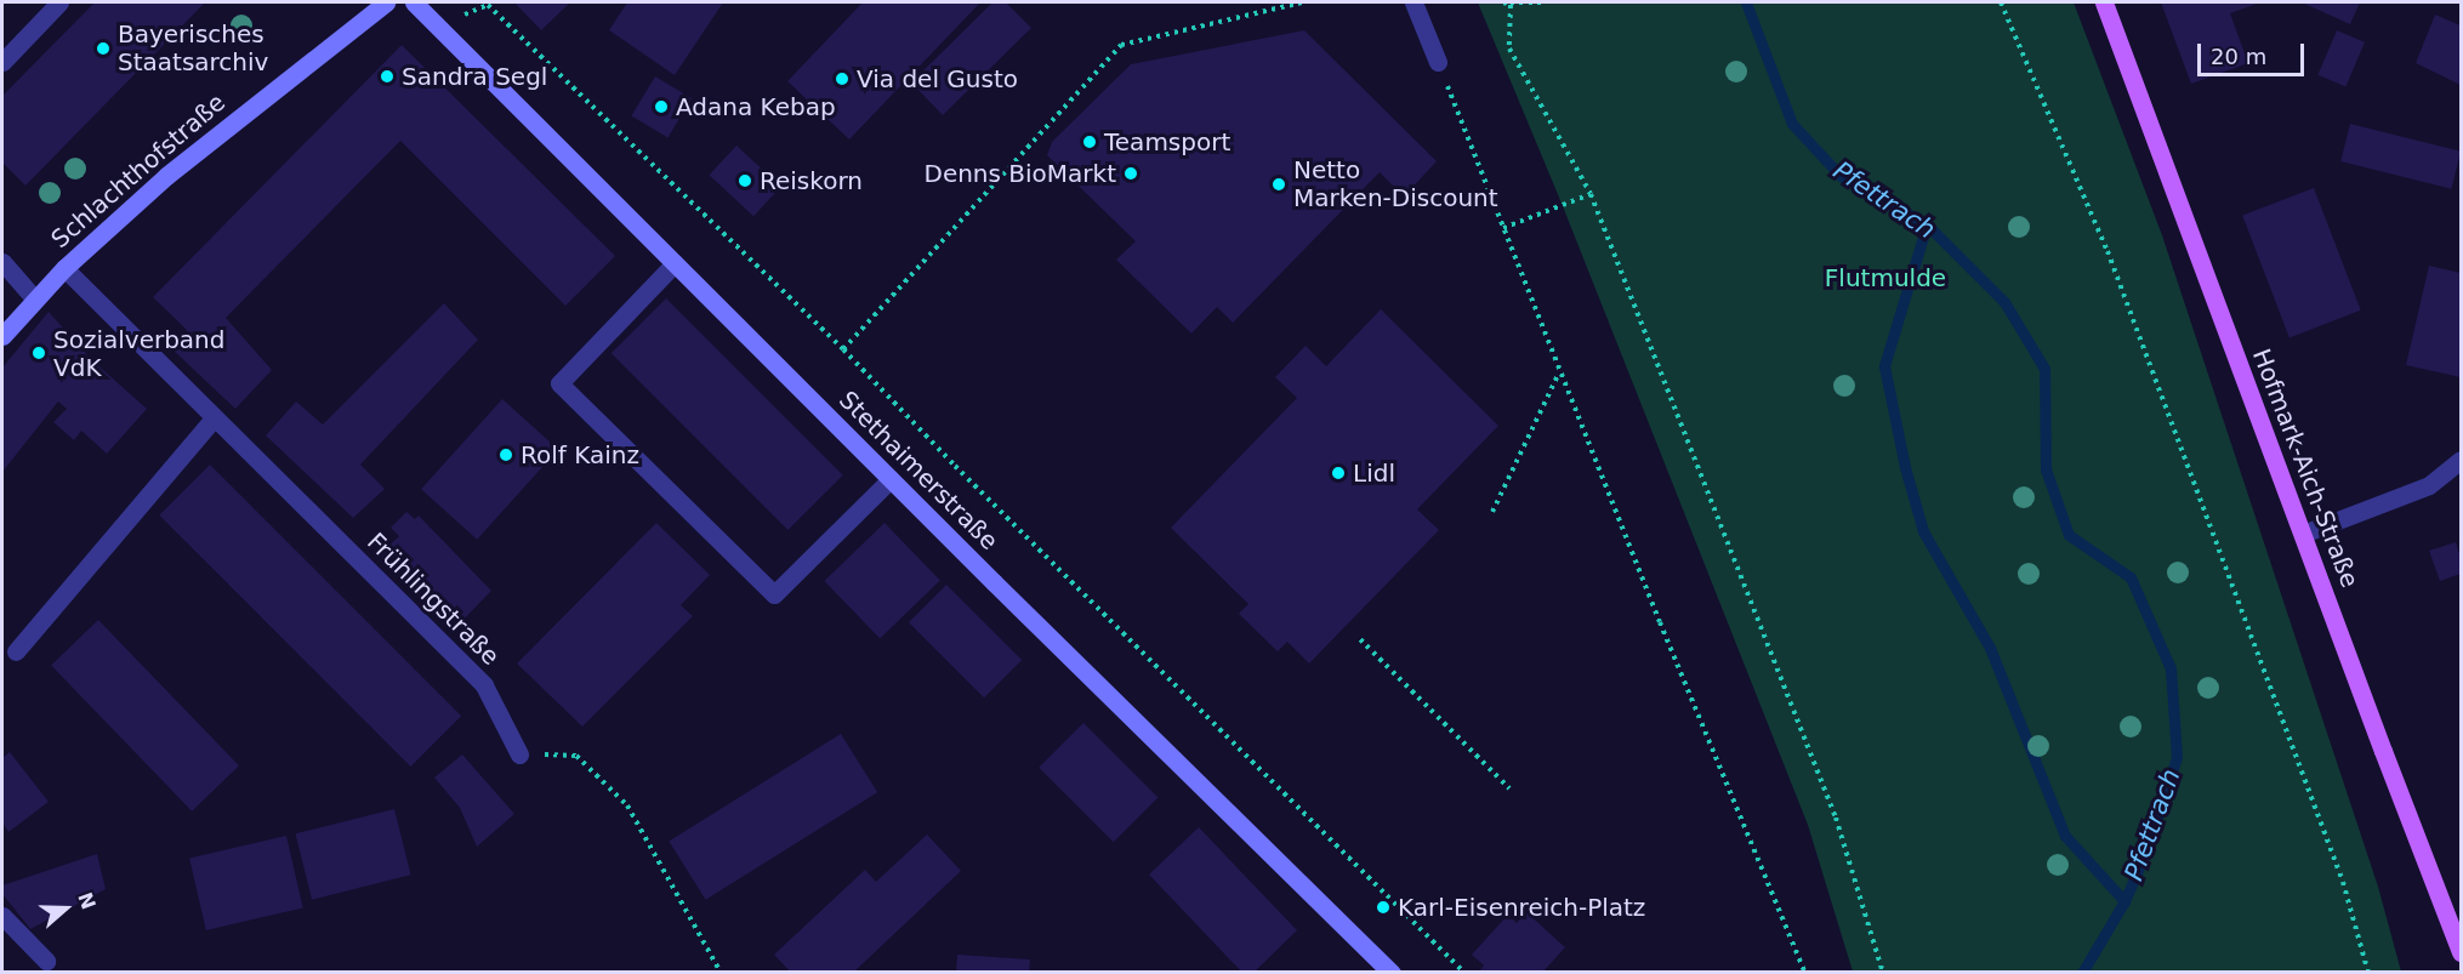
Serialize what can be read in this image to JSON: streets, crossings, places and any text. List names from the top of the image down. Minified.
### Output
{"streets":{"main road":["Schlachthofstraße","Hofmark-Aich-Straße","Stethaimerstraße"],"street":["Frühlingstraße"]},"crossings":[["Schlachthofstraße","Frühlingstraße"]],"water":["Pfettrach"],"parks":["Flutmulde"],"places":["Bayerisches Staatsarchiv","Sandra Segl","Via del Gusto","Adana Kebap","Teamsport","Denns BioMarkt","Reiskorn","Netto Marken-Discount","Sozialverband VdK","Rolf Kainz","Lidl","Karl-Eisenreich-Platz"],"scale_bar":"20 m","north":"right"}
